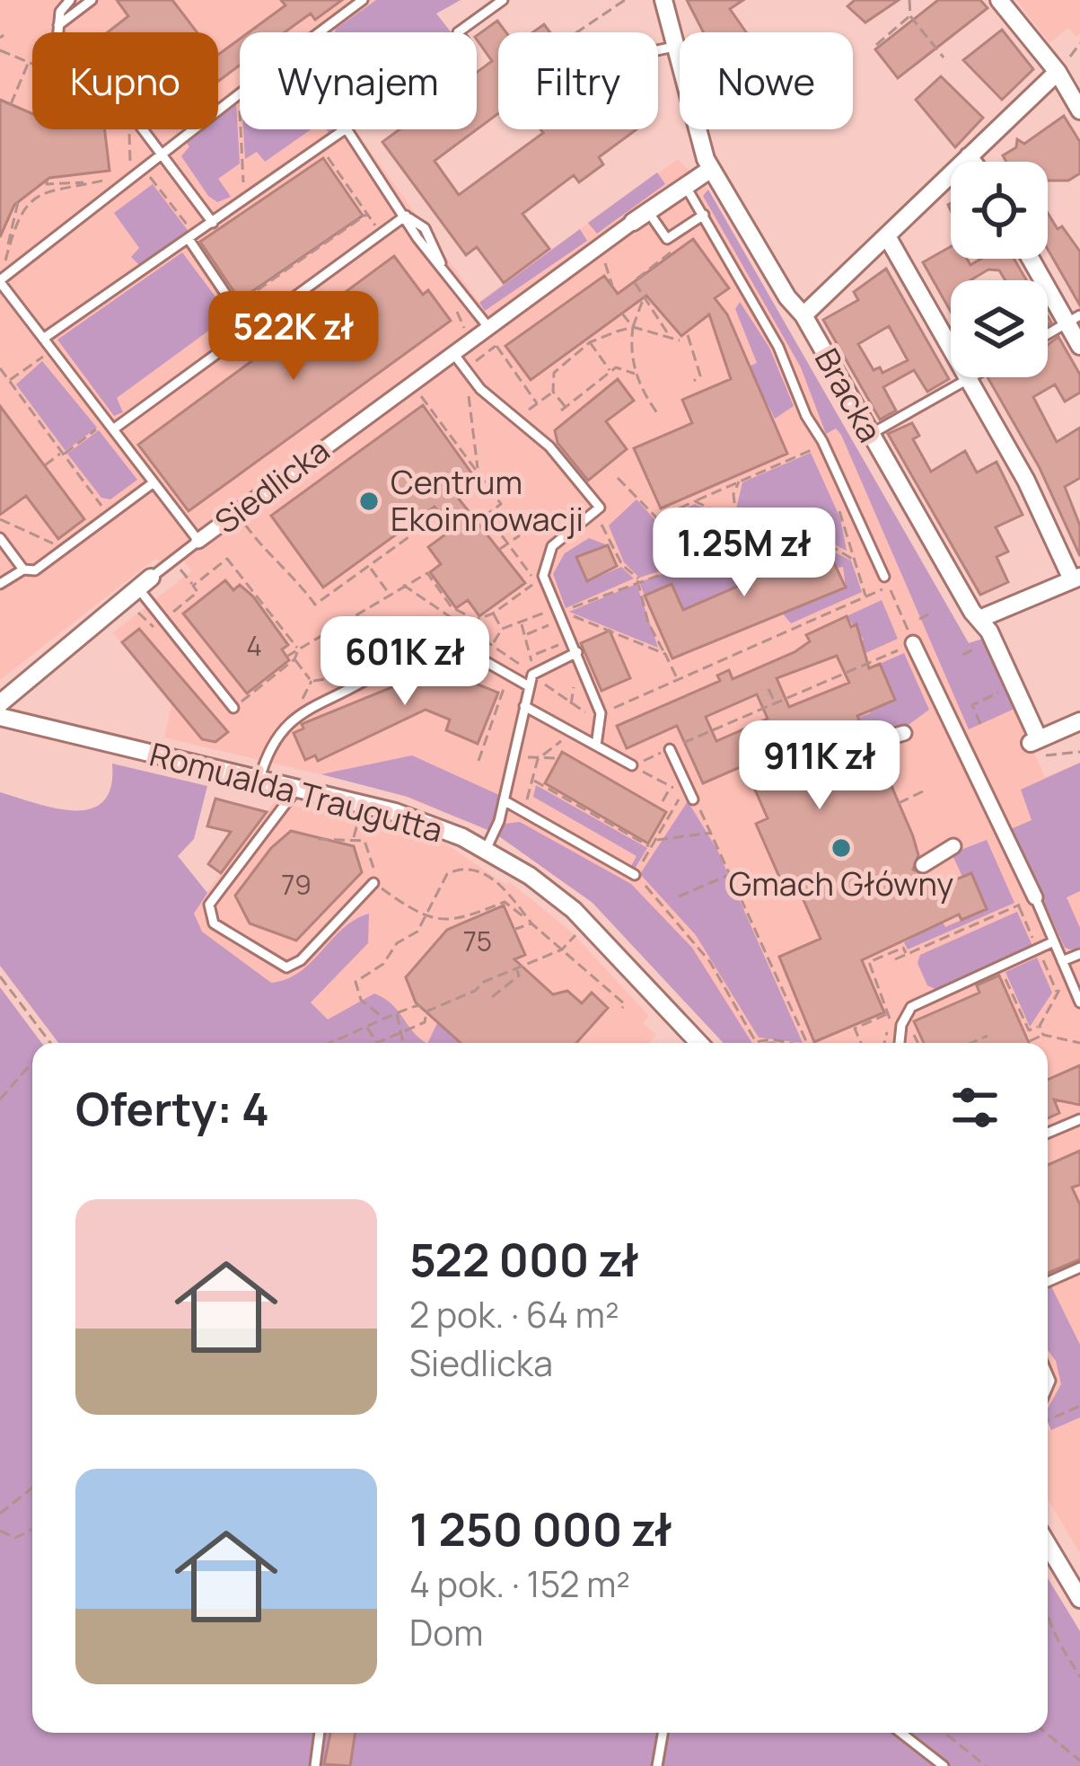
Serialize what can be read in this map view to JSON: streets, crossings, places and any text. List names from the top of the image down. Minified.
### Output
{"streets":{"street":["Bracka","Siedlicka","Romualda Traugutta"]},"crossings":[["Bracka","Siedlicka"]],"places":["Centrum Ekoinnowacji","Gmach Główny"],"house_numbers":["4","79","75"],"page":{"chip":["Kupno","Wynajem","Filtry","Nowe"],"price":["522K zł","1.25M zł","601K zł","911K zł"],"heading":"Oferty: 4","list":[{"name":"522 000 zł","note":"2 pok. · 64 m² · Siedlicka"},{"name":"1 250 000 zł","note":"4 pok. · 152 m² · Dom"}]}}
